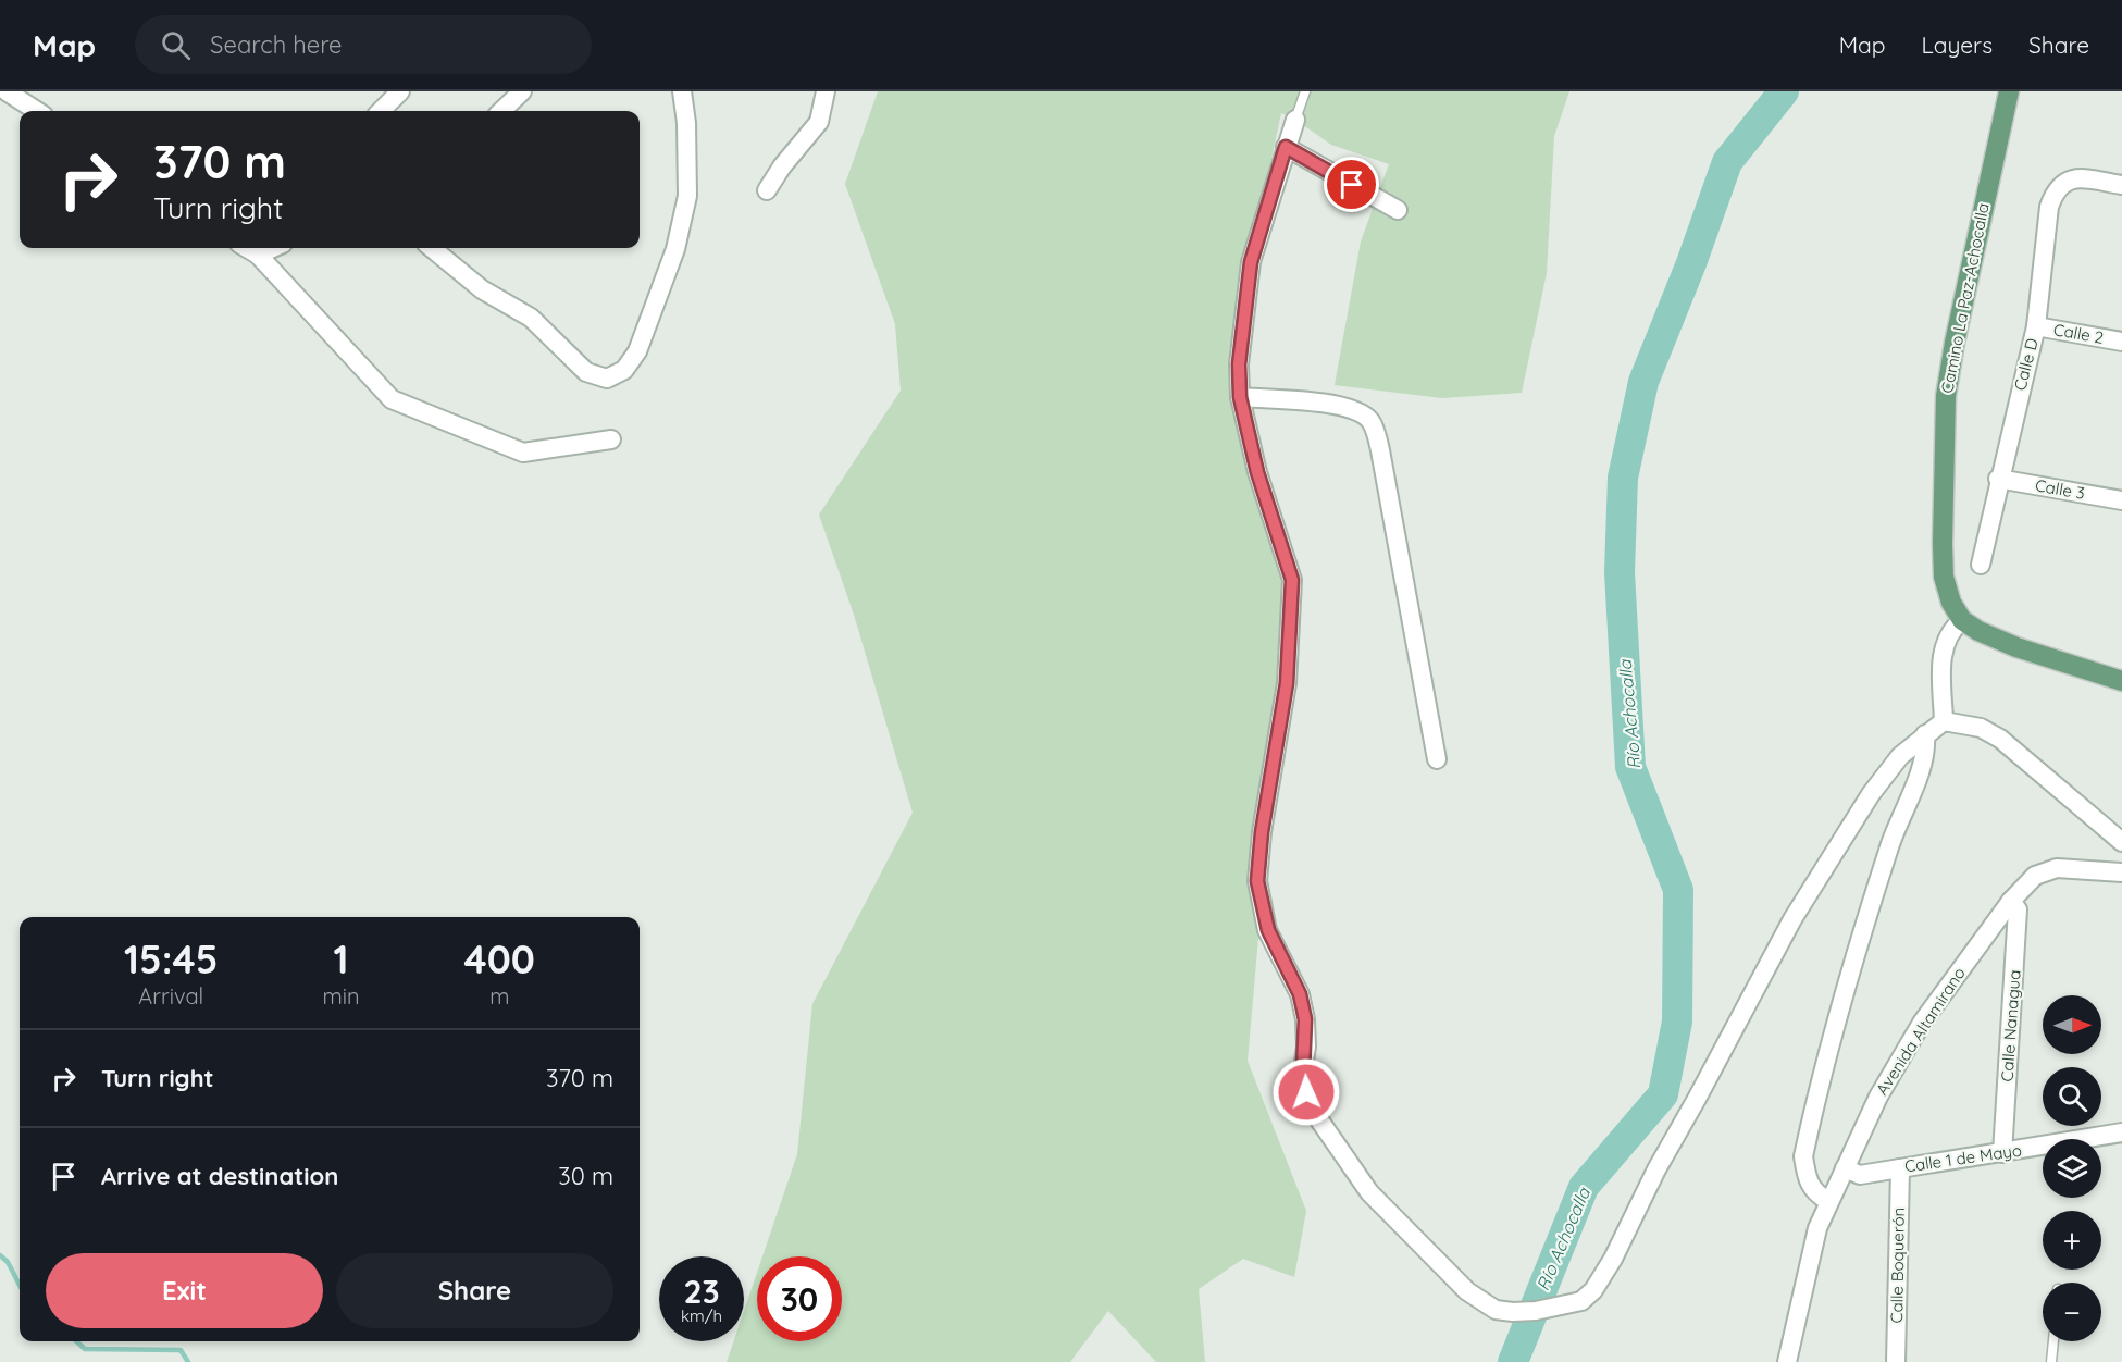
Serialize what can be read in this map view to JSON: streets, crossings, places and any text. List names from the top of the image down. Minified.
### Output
{"streets":{"main road":["Camino La Paz-Achocalla"],"street":["Calle 2","Calle D","Calle 3","Calle Nanagua","Avenida Altamirano","Calle 1 de Mayo","Calle Boquerón"]},"crossings":[["Calle 2","Calle D"],["Calle D","Calle 3"],["Calle Nanagua","Avenida Altamirano"],["Calle Nanagua","Calle 1 de Mayo"],["Avenida Altamirano","Calle 1 de Mayo"],["Calle 1 de Mayo","Calle Boquerón"]],"water":["Río Achocalla"],"north":"right","page":{"header":"Map","search":"Search here","nav":["Map","Layers","Share"],"turn":["370 m","Turn right"],"eta":["15:45","Arrival","1","min","400","m"],"map_buttons":["+","−"],"list":[{"name":"Turn right","value":"370 m"},{"name":"Arrive at destination","value":"30 m"}],"buttons":["Exit","Share"],"speed":"23 km/h","limit":"30"}}
